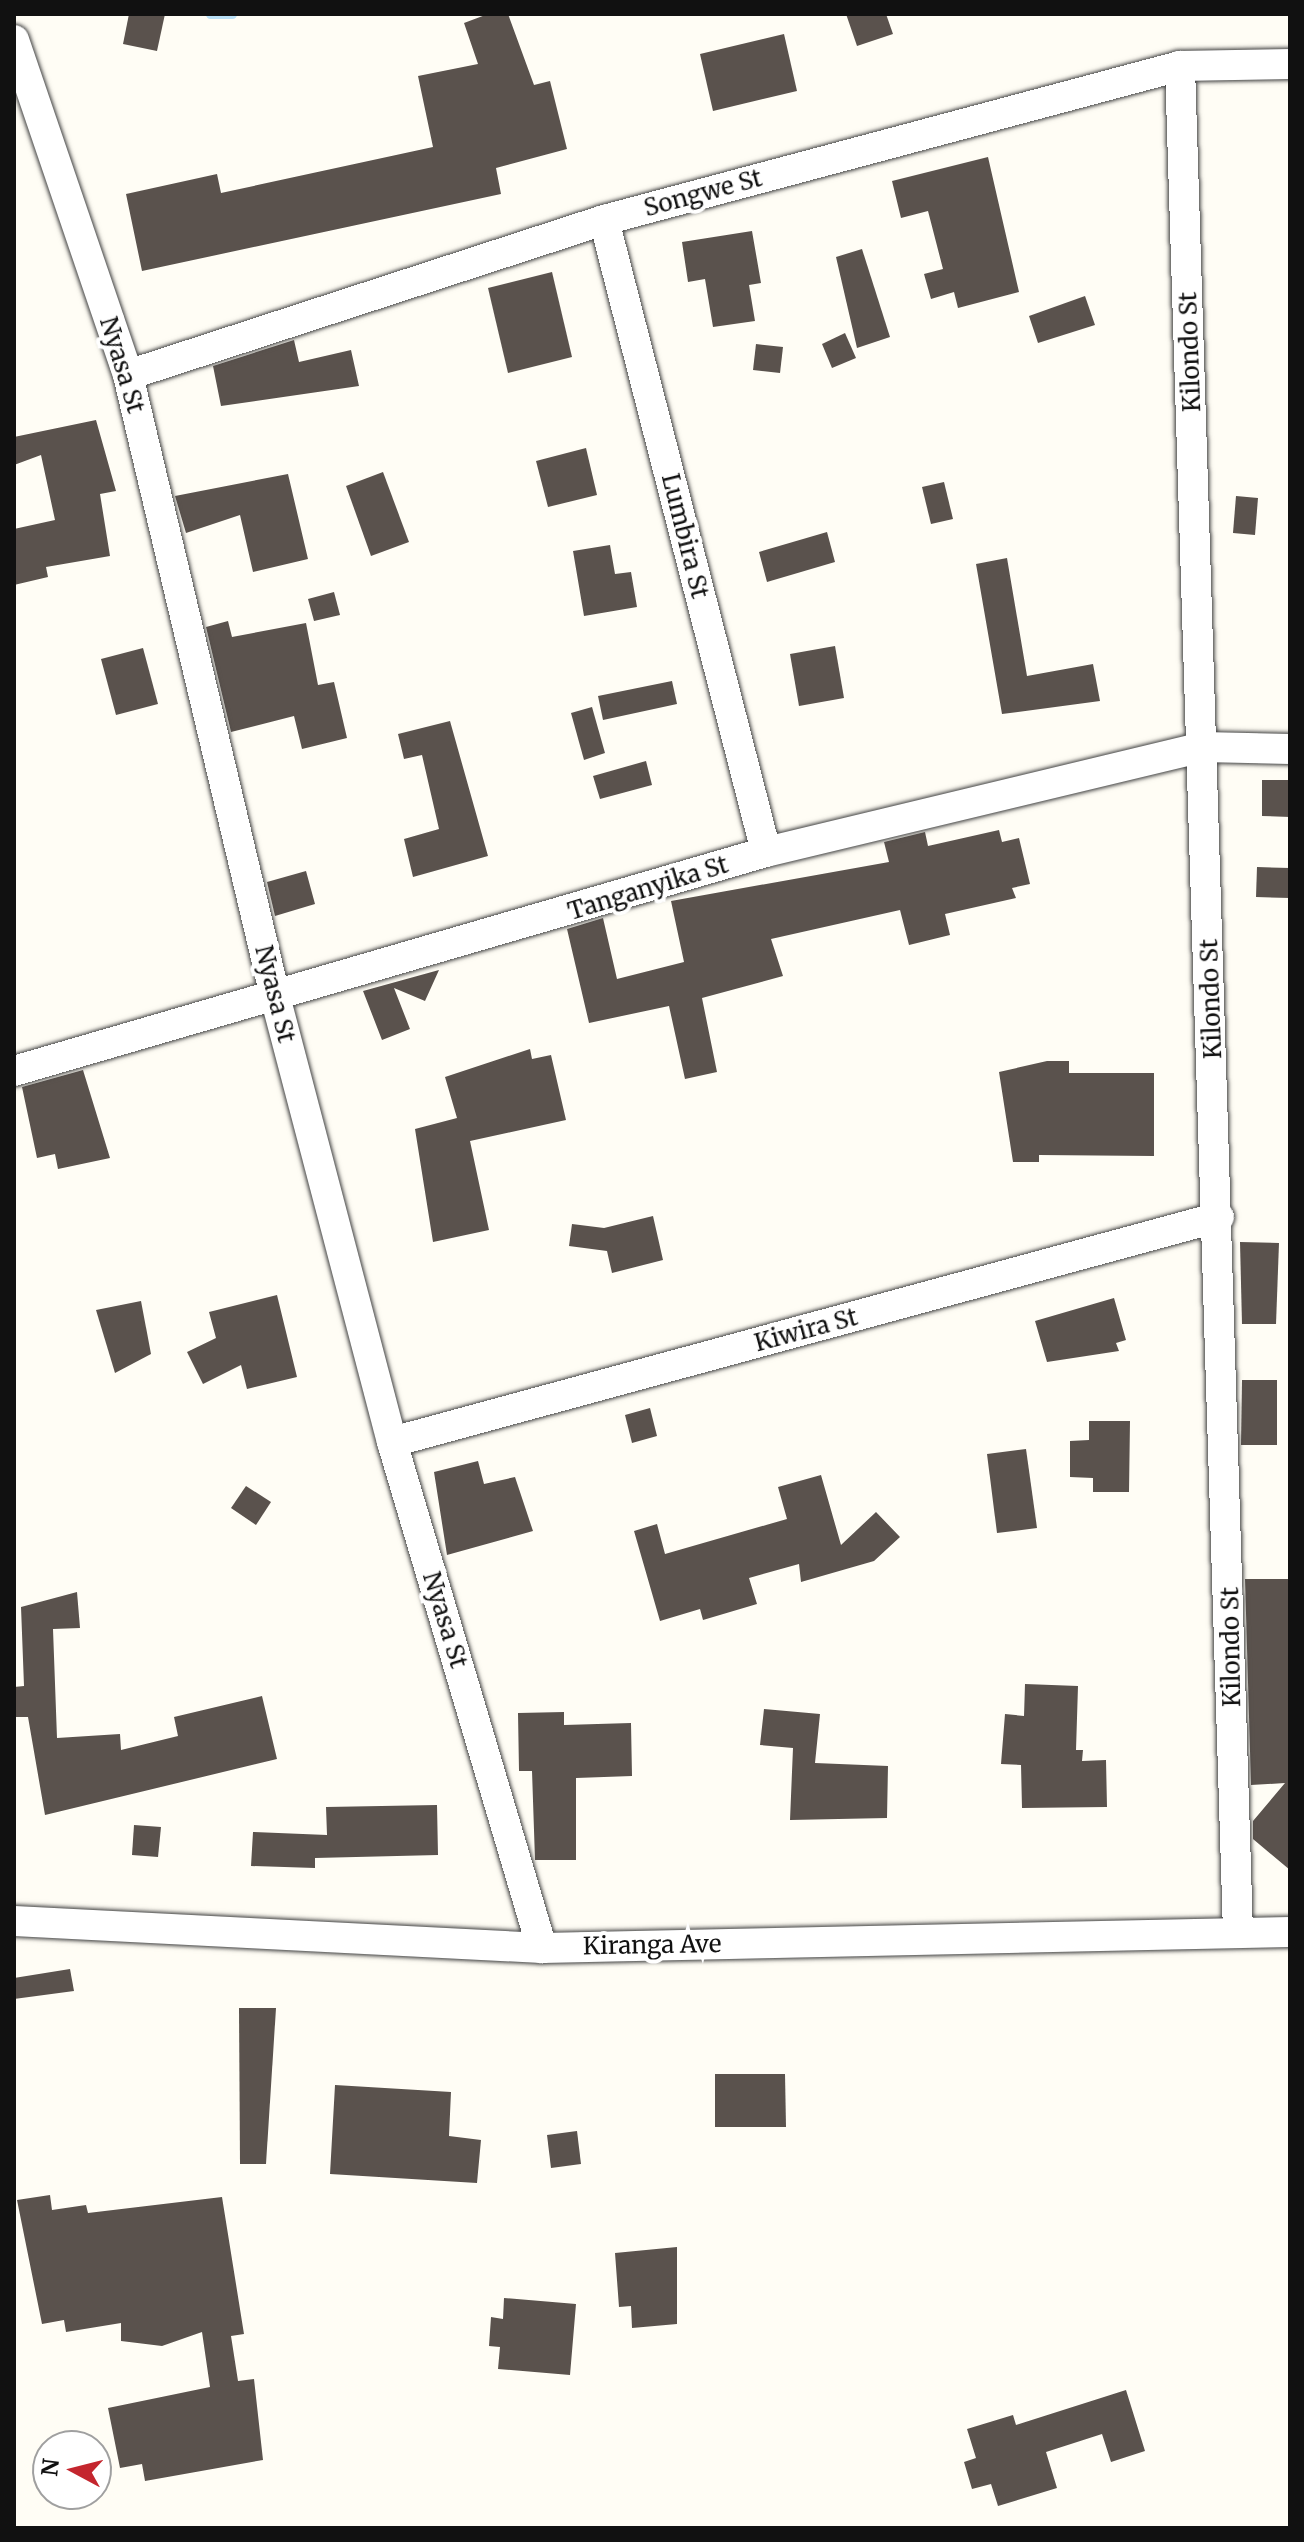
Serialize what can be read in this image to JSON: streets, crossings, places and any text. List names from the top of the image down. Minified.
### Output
{"streets":{"street":["Songwe St","Kilondo St","Nyasa St","Lumbira St","Tanganyika St","Kiwira St","Kiranga Ave"]},"crossings":[["Songwe St","Kilondo St"],["Songwe St","Nyasa St"],["Songwe St","Lumbira St"],["Kilondo St","Tanganyika St"],["Kilondo St","Kiwira St"],["Kilondo St","Kiranga Ave"],["Nyasa St","Tanganyika St"],["Nyasa St","Kiwira St"],["Nyasa St","Kiranga Ave"],["Lumbira St","Tanganyika St"]],"north":"left"}
